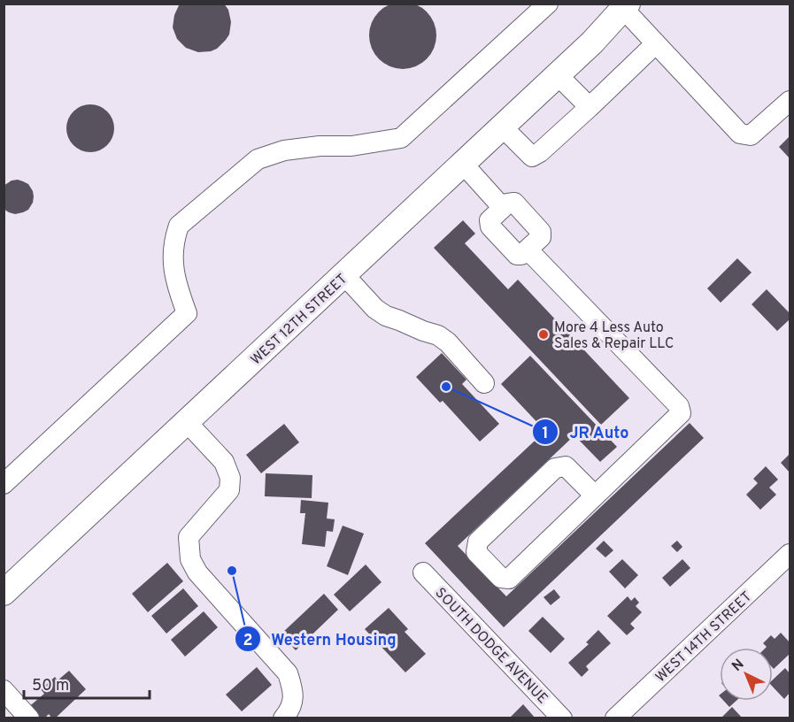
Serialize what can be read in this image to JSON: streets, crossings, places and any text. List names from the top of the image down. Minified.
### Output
{"streets":{"main road":["WEST 12TH STREET"],"street":["WEST 14TH STREET","SOUTH DODGE AVENUE"]},"places":["More 4 Less Auto Sales & Repair LLC","JR Auto","Western Housing"],"scale_bar":"50 m","north":"top left"}
